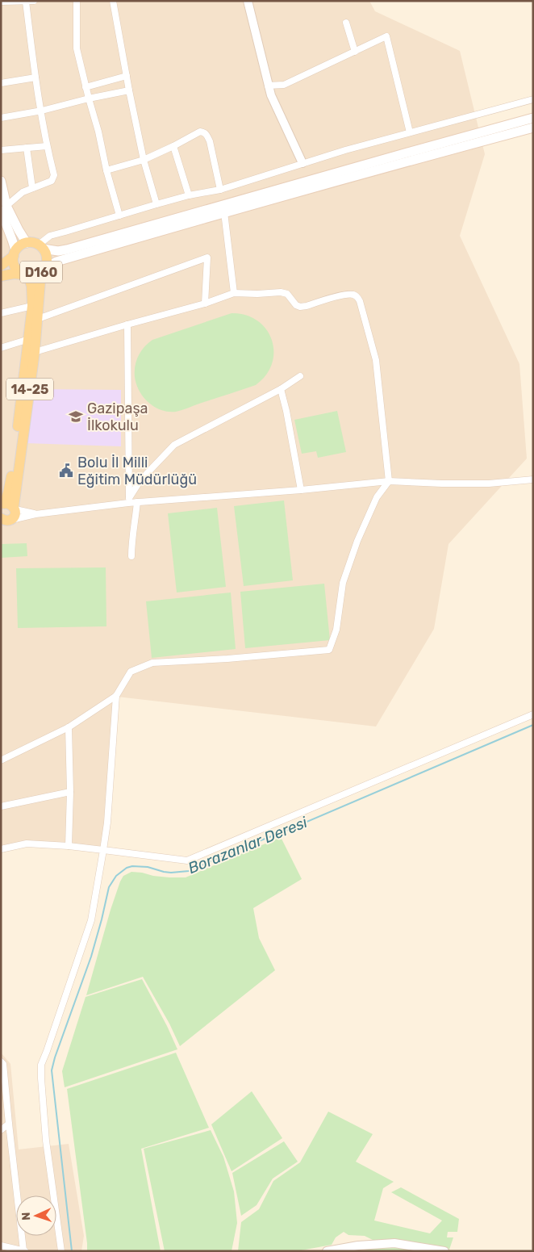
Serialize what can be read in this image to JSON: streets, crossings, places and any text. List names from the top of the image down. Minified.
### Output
{"streets":{"main road":["D160","14-25"]},"crossings":[["D160","14-25"]],"water":["Borazanlar Deresi"],"places":{"school or university":["Gazipaşa İlkokulu"],"public building":["Bolu İl Milli Eğitim Müdürlüğü"]},"north":"left"}
